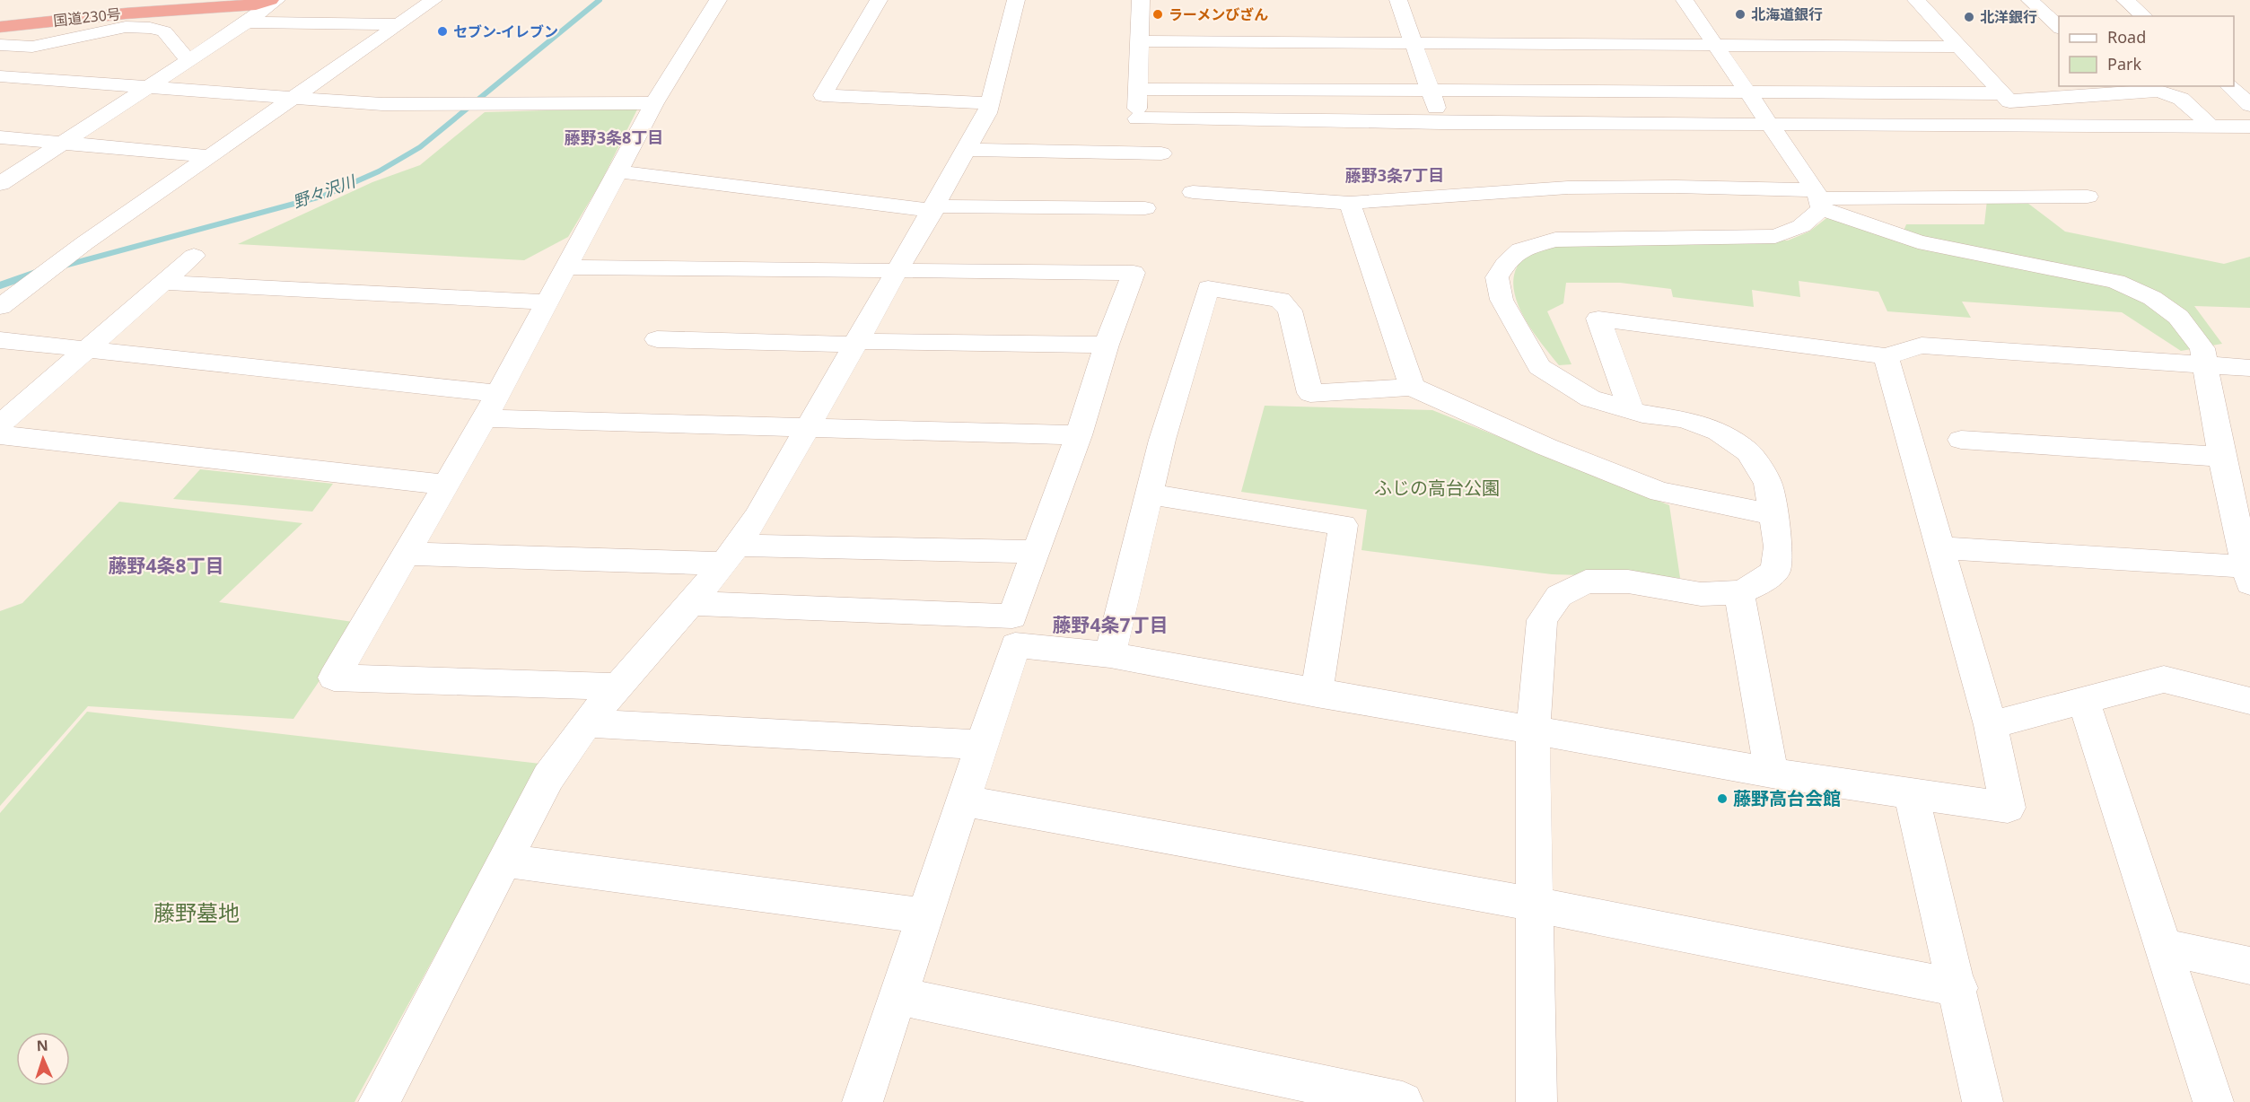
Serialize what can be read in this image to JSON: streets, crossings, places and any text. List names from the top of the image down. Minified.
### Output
{"streets":{"highway":["国道230号"]},"districts":["藤野3条8丁目","藤野3条7丁目","藤野4条8丁目","藤野4条7丁目"],"water":["野々沢川"],"parks":["ふじの高台公園","藤野墓地"],"places":["ラーメンびざん","北海道銀行","北洋銀行","セブン-イレブン","藤野高台会館"],"legend":["Road","Park"],"north":"top"}
